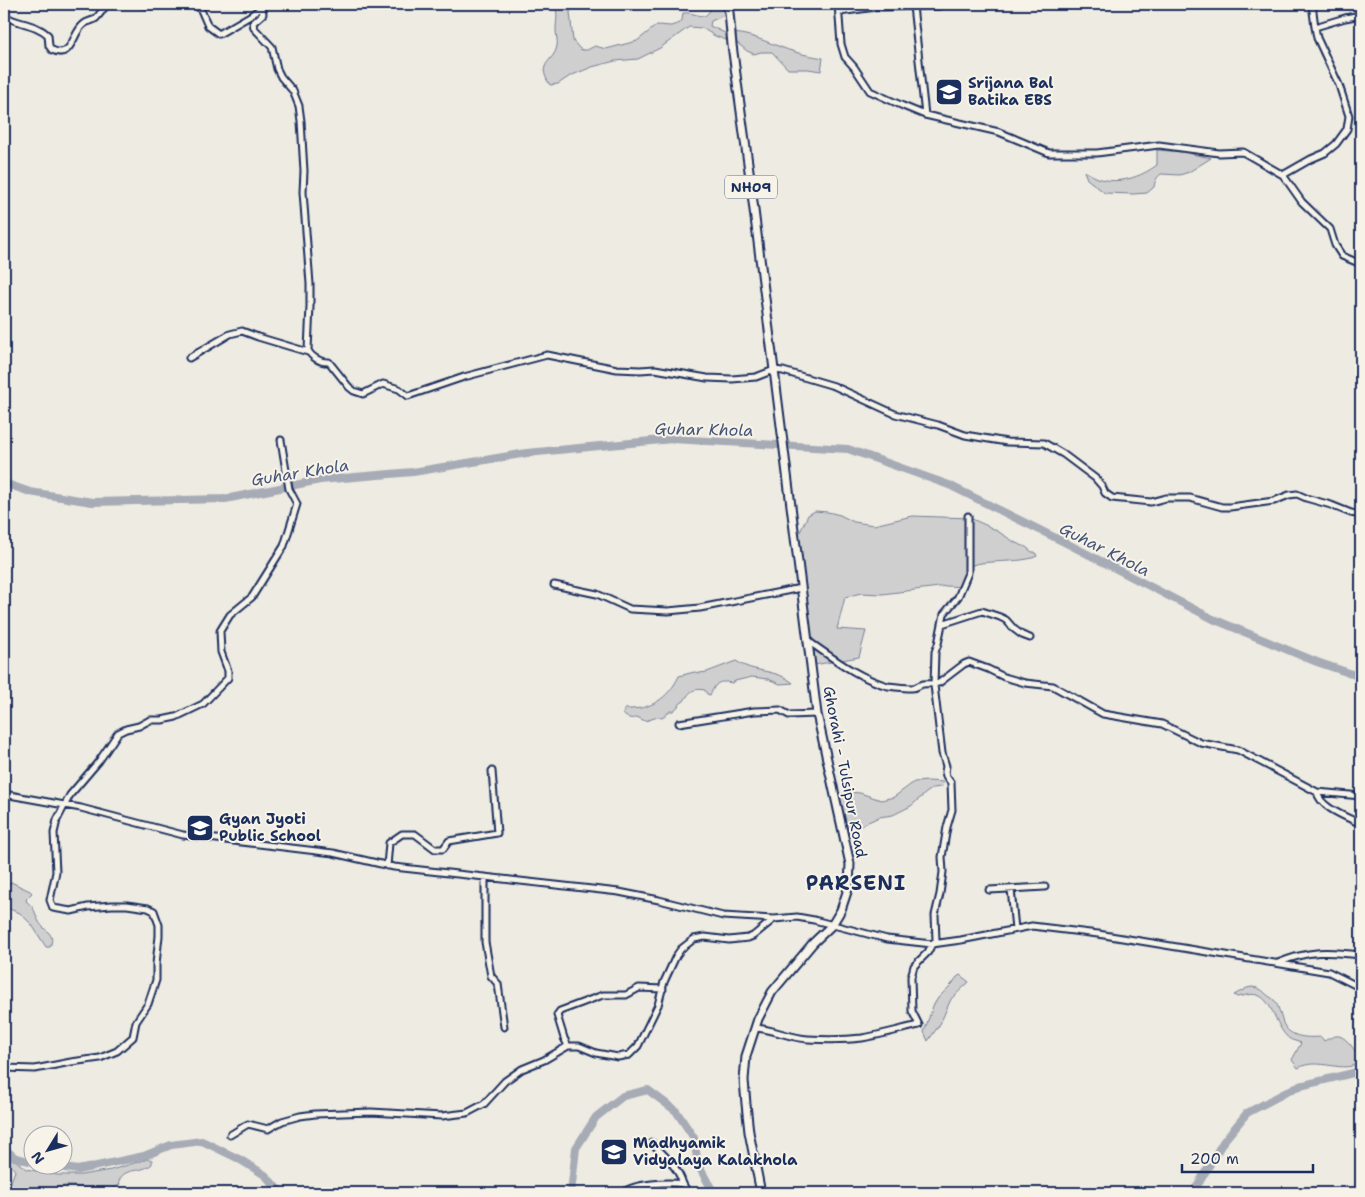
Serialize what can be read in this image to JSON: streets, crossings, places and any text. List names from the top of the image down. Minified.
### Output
{"streets":{"main road":["NH09","Ghorahi - Tulsipur Road"]},"crossings":[["NH09","Ghorahi - Tulsipur Road"]],"districts":["PARSENI"],"water":["Guhar Khola"],"places":{"school or university":["Srijana Bal Batika EBS","Gyan Jyoti Public School","Madhyamik Vidyalaya Kalakhola"]},"scale_bar":"200 m","north":"bottom left"}
